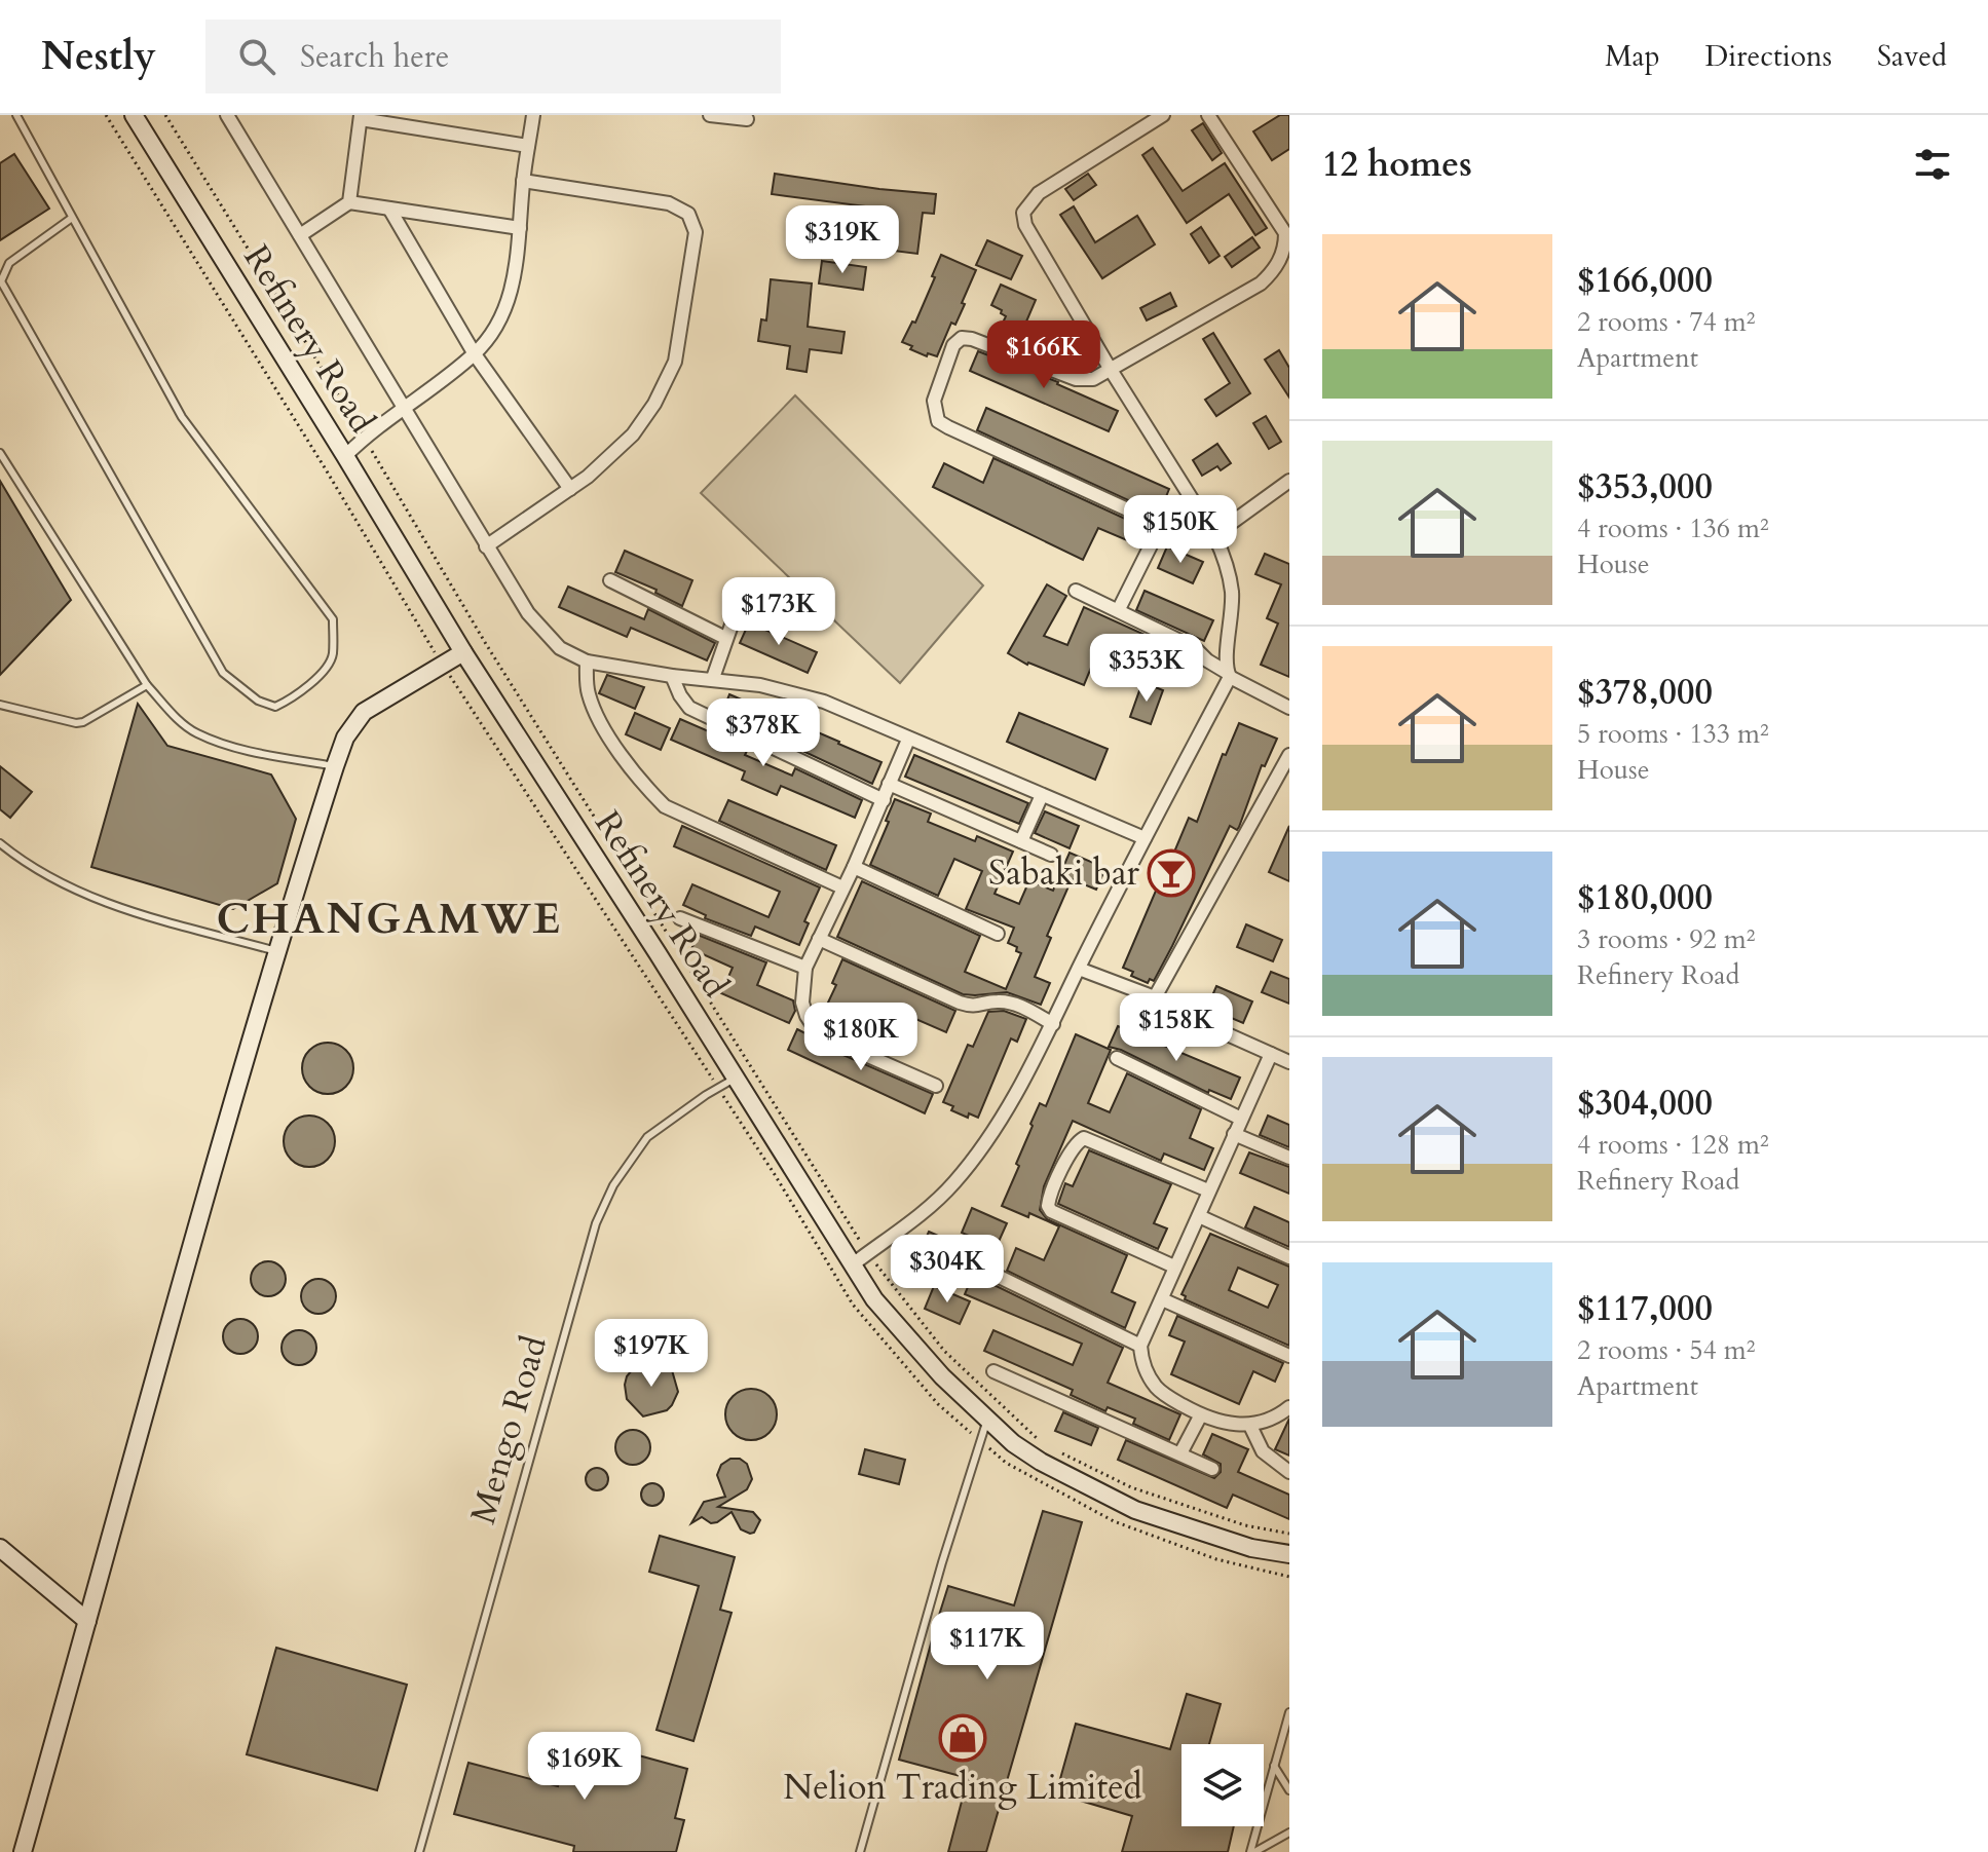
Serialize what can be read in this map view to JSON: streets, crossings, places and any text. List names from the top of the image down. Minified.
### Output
{"streets":{"main road":["Refinery Road"],"lane":["Mengo Road"]},"crossings":[["Refinery Road","Mengo Road"]],"districts":["CHANGAMWE"],"places":{"bar":["Sabaki bar"],"shop":["Nelion Trading Limited"]},"page":{"header":"Nestly","search":"Search here","nav":["Map","Directions","Saved"],"heading":"12 homes","price":["$319K","$166K","$150K","$173K","$353K","$378K","$158K","$180K","$304K","$197K","$117K","$169K"],"list":[{"name":"$166,000","note":"2 rooms · 74 m² · Apartment"},{"name":"$353,000","note":"4 rooms · 136 m² · House"},{"name":"$378,000","note":"5 rooms · 133 m² · House"},{"name":"$180,000","note":"3 rooms · 92 m² · Refinery Road"},{"name":"$304,000","note":"4 rooms · 128 m² · Refinery Road"},{"name":"$117,000","note":"2 rooms · 54 m² · Apartment"}]}}
